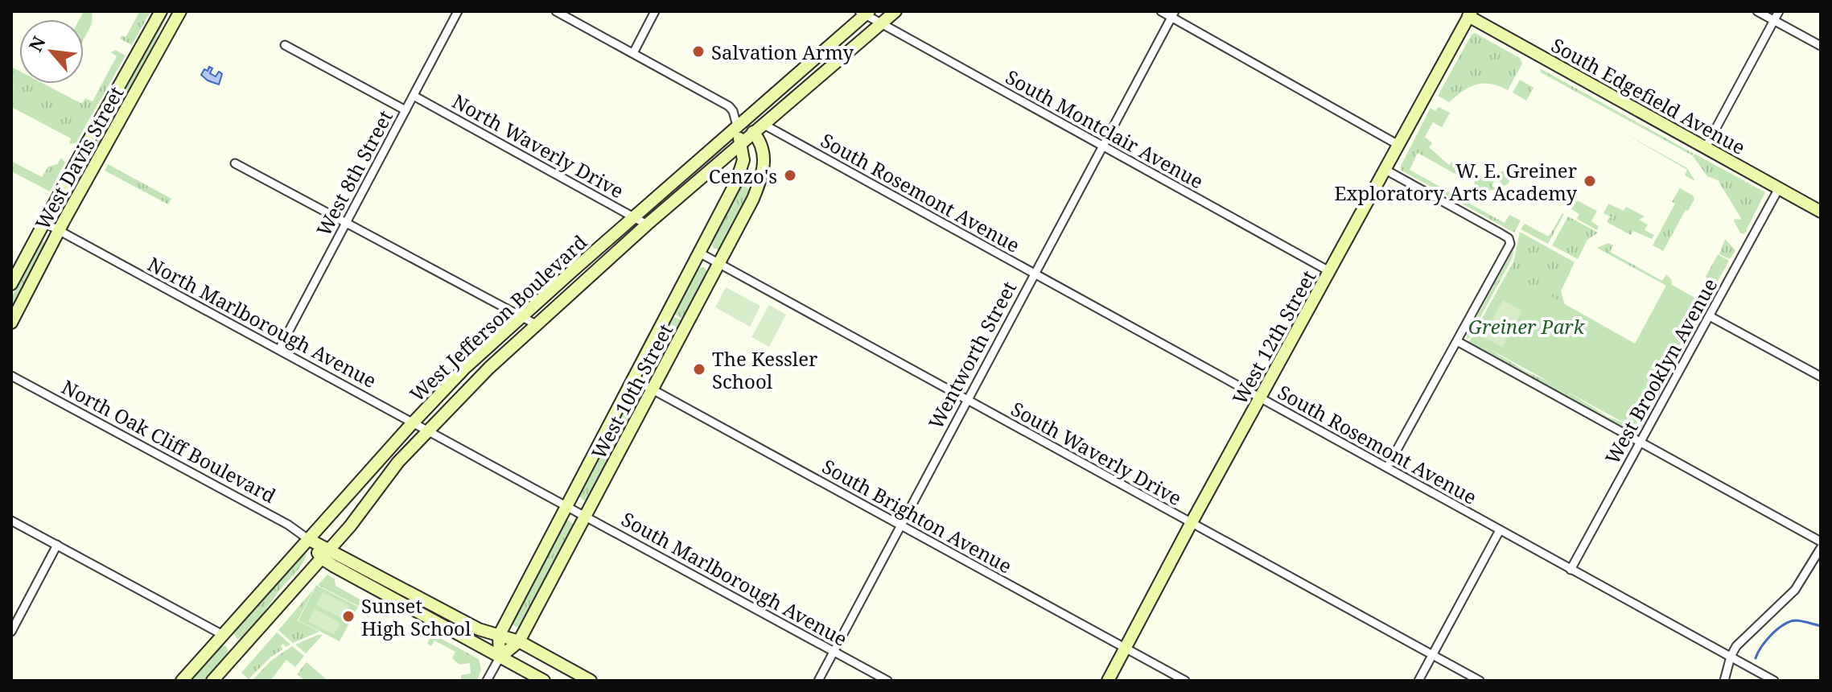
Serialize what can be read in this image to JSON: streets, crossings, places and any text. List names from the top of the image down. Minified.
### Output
{"streets":{"street":["South Edgefield Avenue","South Montclair Avenue","North Waverly Drive","West Davis Street","West 8th Street","South Rosemont Avenue","West Jefferson Boulevard","North Marlborough Avenue","West 12th Street","Wentworth Street","West Brooklyn Avenue","West 10th Street","North Oak Cliff Boulevard","South Waverly Drive","South Brighton Avenue","South Marlborough Avenue"]},"crossings":[["South Edgefield Avenue","West 12th Street"],["South Edgefield Avenue","West Brooklyn Avenue"],["South Montclair Avenue","West Jefferson Boulevard"],["South Montclair Avenue","West 12th Street"],["South Montclair Avenue","Wentworth Street"],["North Waverly Drive","West 8th Street"],["North Waverly Drive","West Jefferson Boulevard"],["West Davis Street","North Marlborough Avenue"],["West 8th Street","North Marlborough Avenue"],["South Rosemont Avenue","West Jefferson Boulevard"],["South Rosemont Avenue","West 12th Street"],["South Rosemont Avenue","Wentworth Street"],["South Rosemont Avenue","West Brooklyn Avenue"],["West Jefferson Boulevard","North Marlborough Avenue"],["West Jefferson Boulevard","West 10th Street"],["West Jefferson Boulevard","North Oak Cliff Boulevard"],["North Marlborough Avenue","West 10th Street"],["North Marlborough Avenue","South Marlborough Avenue"],["West 12th Street","South Waverly Drive"],["West 12th Street","South Brighton Avenue"],["Wentworth Street","South Waverly Drive"],["Wentworth Street","South Brighton Avenue"],["Wentworth Street","South Marlborough Avenue"],["West 10th Street","North Oak Cliff Boulevard"],["West 10th Street","South Waverly Drive"],["West 10th Street","South Brighton Avenue"],["West 10th Street","South Marlborough Avenue"]],"parks":["Greiner Park"],"places":["Salvation Army","Cenzo's","W. E. Greiner Exploratory Arts Academy","The Kessler School","Sunset High School"],"north":"top left"}
